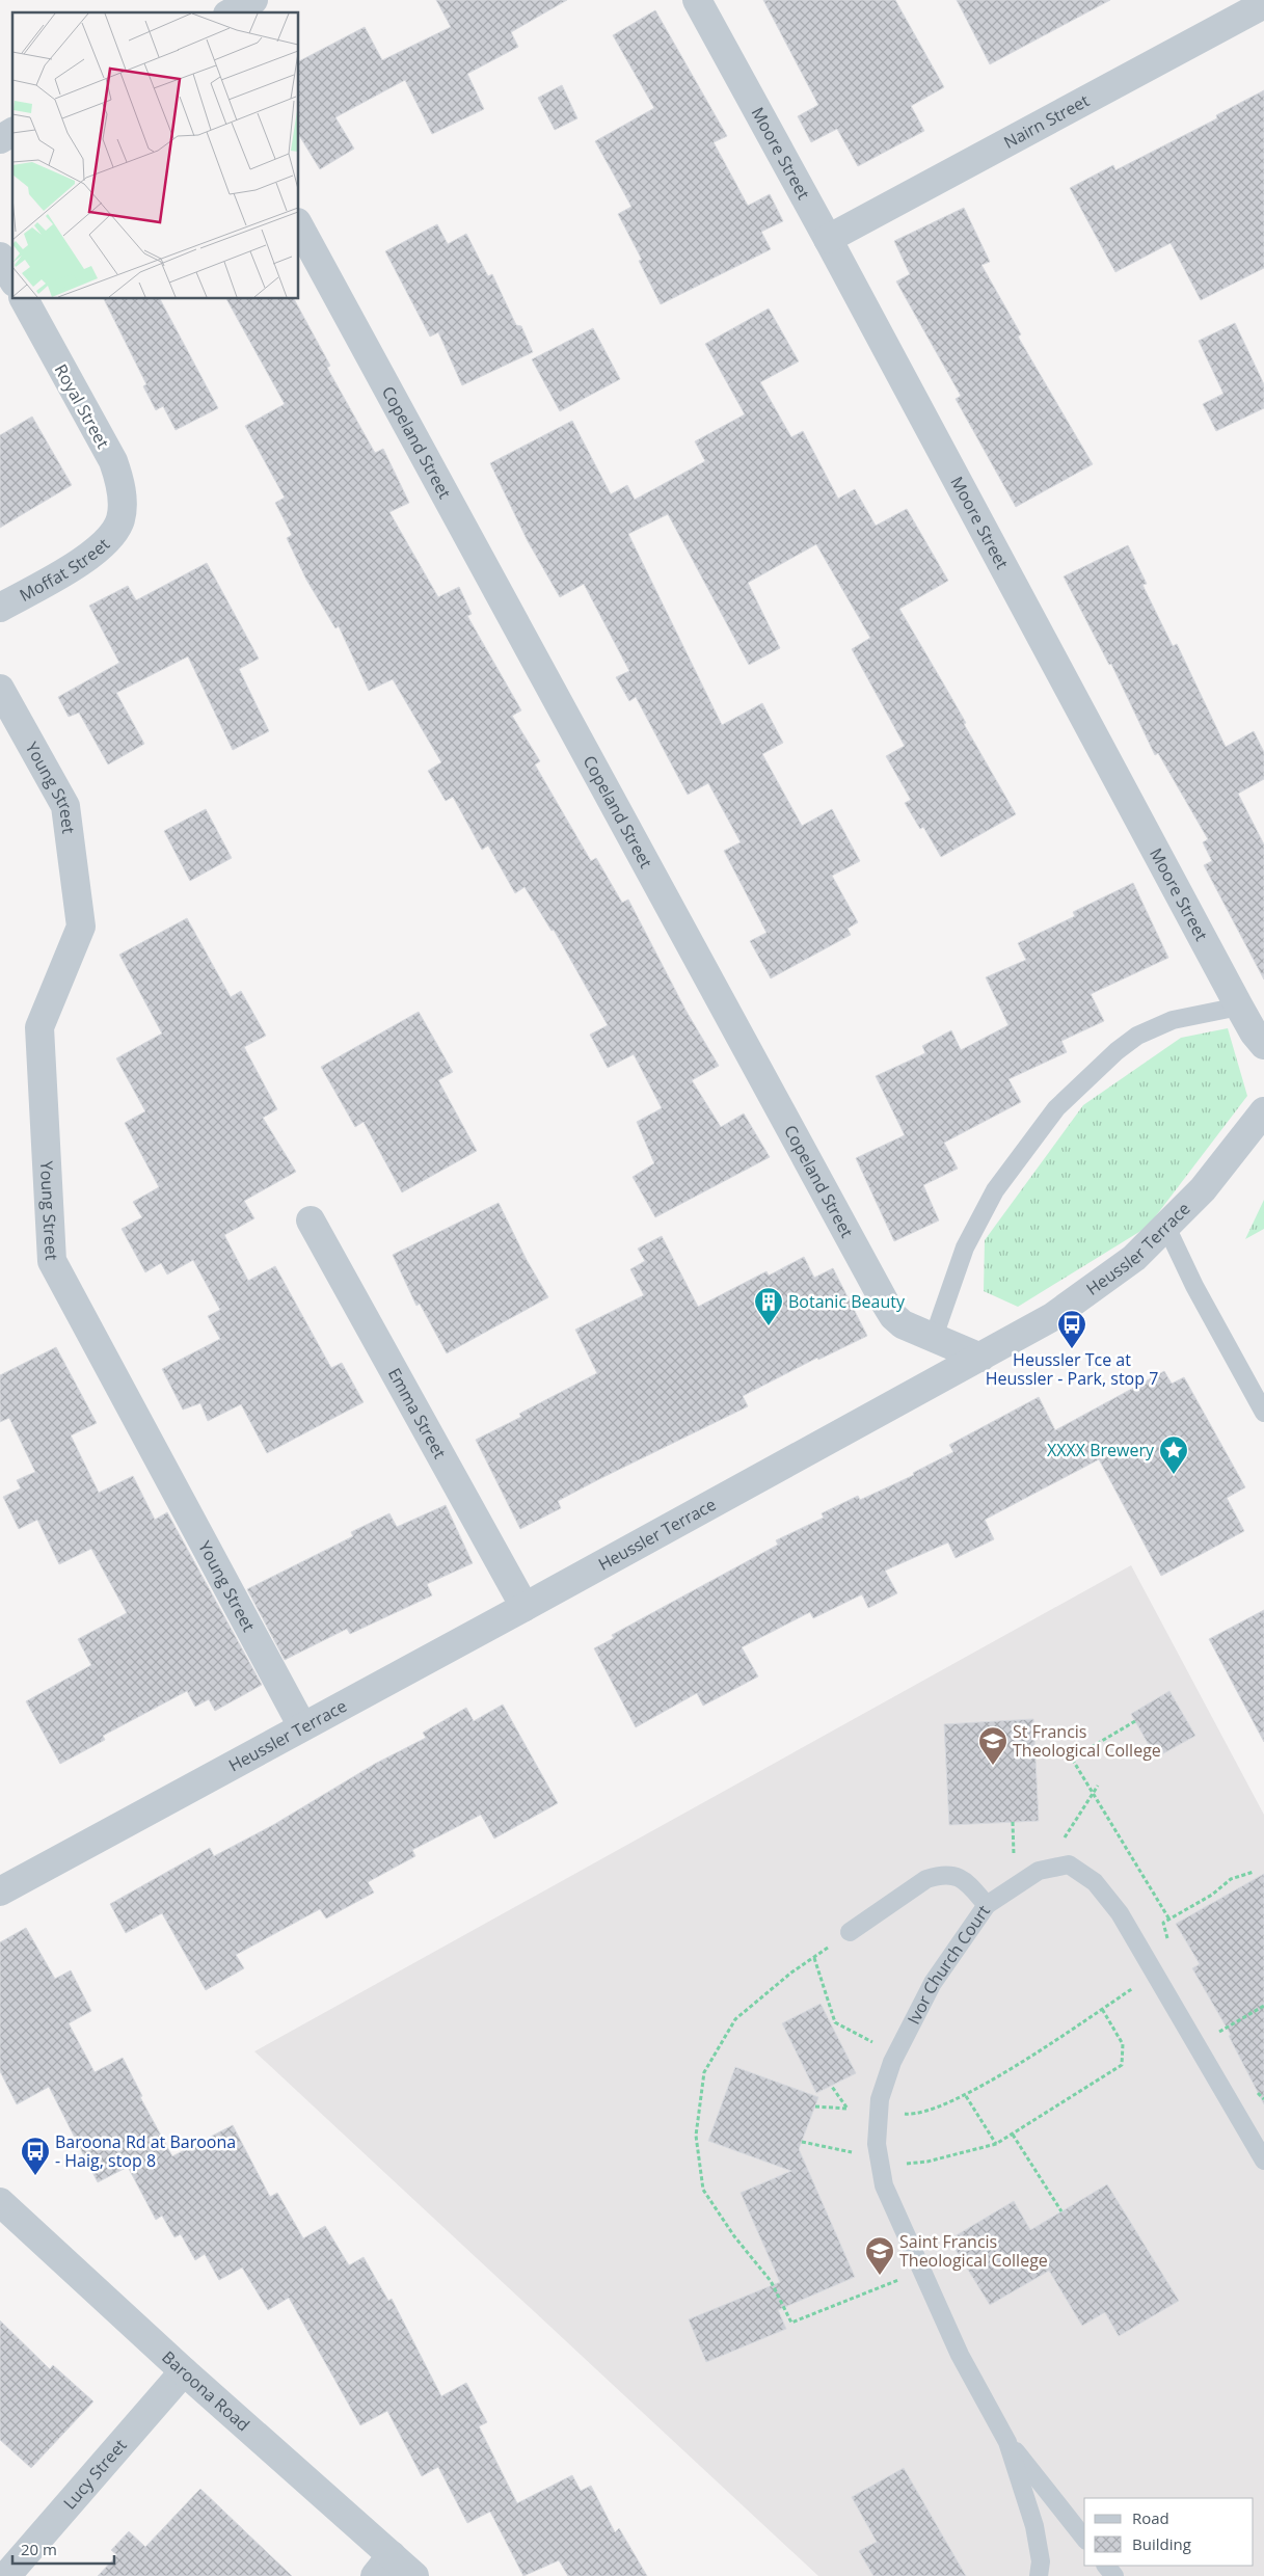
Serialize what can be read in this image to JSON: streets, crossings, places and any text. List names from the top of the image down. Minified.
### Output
{"streets":{"street":["Nairn Street","Moore Street","Royal Street","Copeland Street","Moffat Street","Young Street","Heussler Terrace","Emma Street","Baroona Road","Lucy Street"],"lane":["Ivor Church Court"]},"crossings":[["Nairn Street","Moore Street"],["Royal Street","Moffat Street"],["Copeland Street","Heussler Terrace"],["Young Street","Heussler Terrace"],["Heussler Terrace","Emma Street"],["Baroona Road","Lucy Street"]],"places":{"building":["Botanic Beauty"],"bus stop":["Heussler Tce at Heussler - Park, stop 7","Baroona Rd at Baroona - Haig, stop 8"],"place":["XXXX Brewery"],"school or university":["St Francis Theological College","Saint Francis Theological College"]},"legend":["Road","Building"],"scale_bar":"20 m"}
